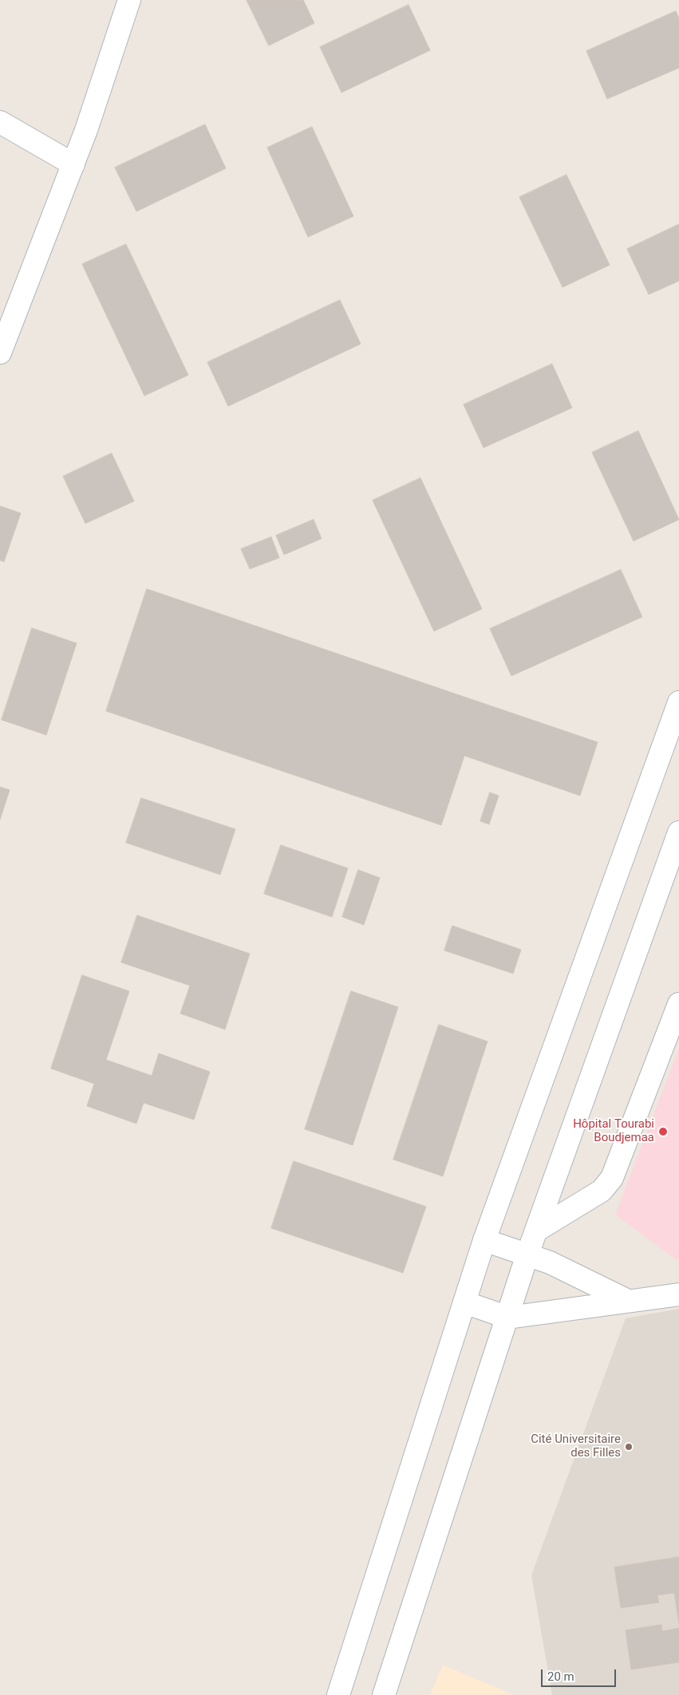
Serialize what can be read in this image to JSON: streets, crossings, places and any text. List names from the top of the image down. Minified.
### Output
{"places":["Hôpital Tourabi Boudjemaa","Cité Universitaire des Filles"],"scale_bar":"20 m"}
